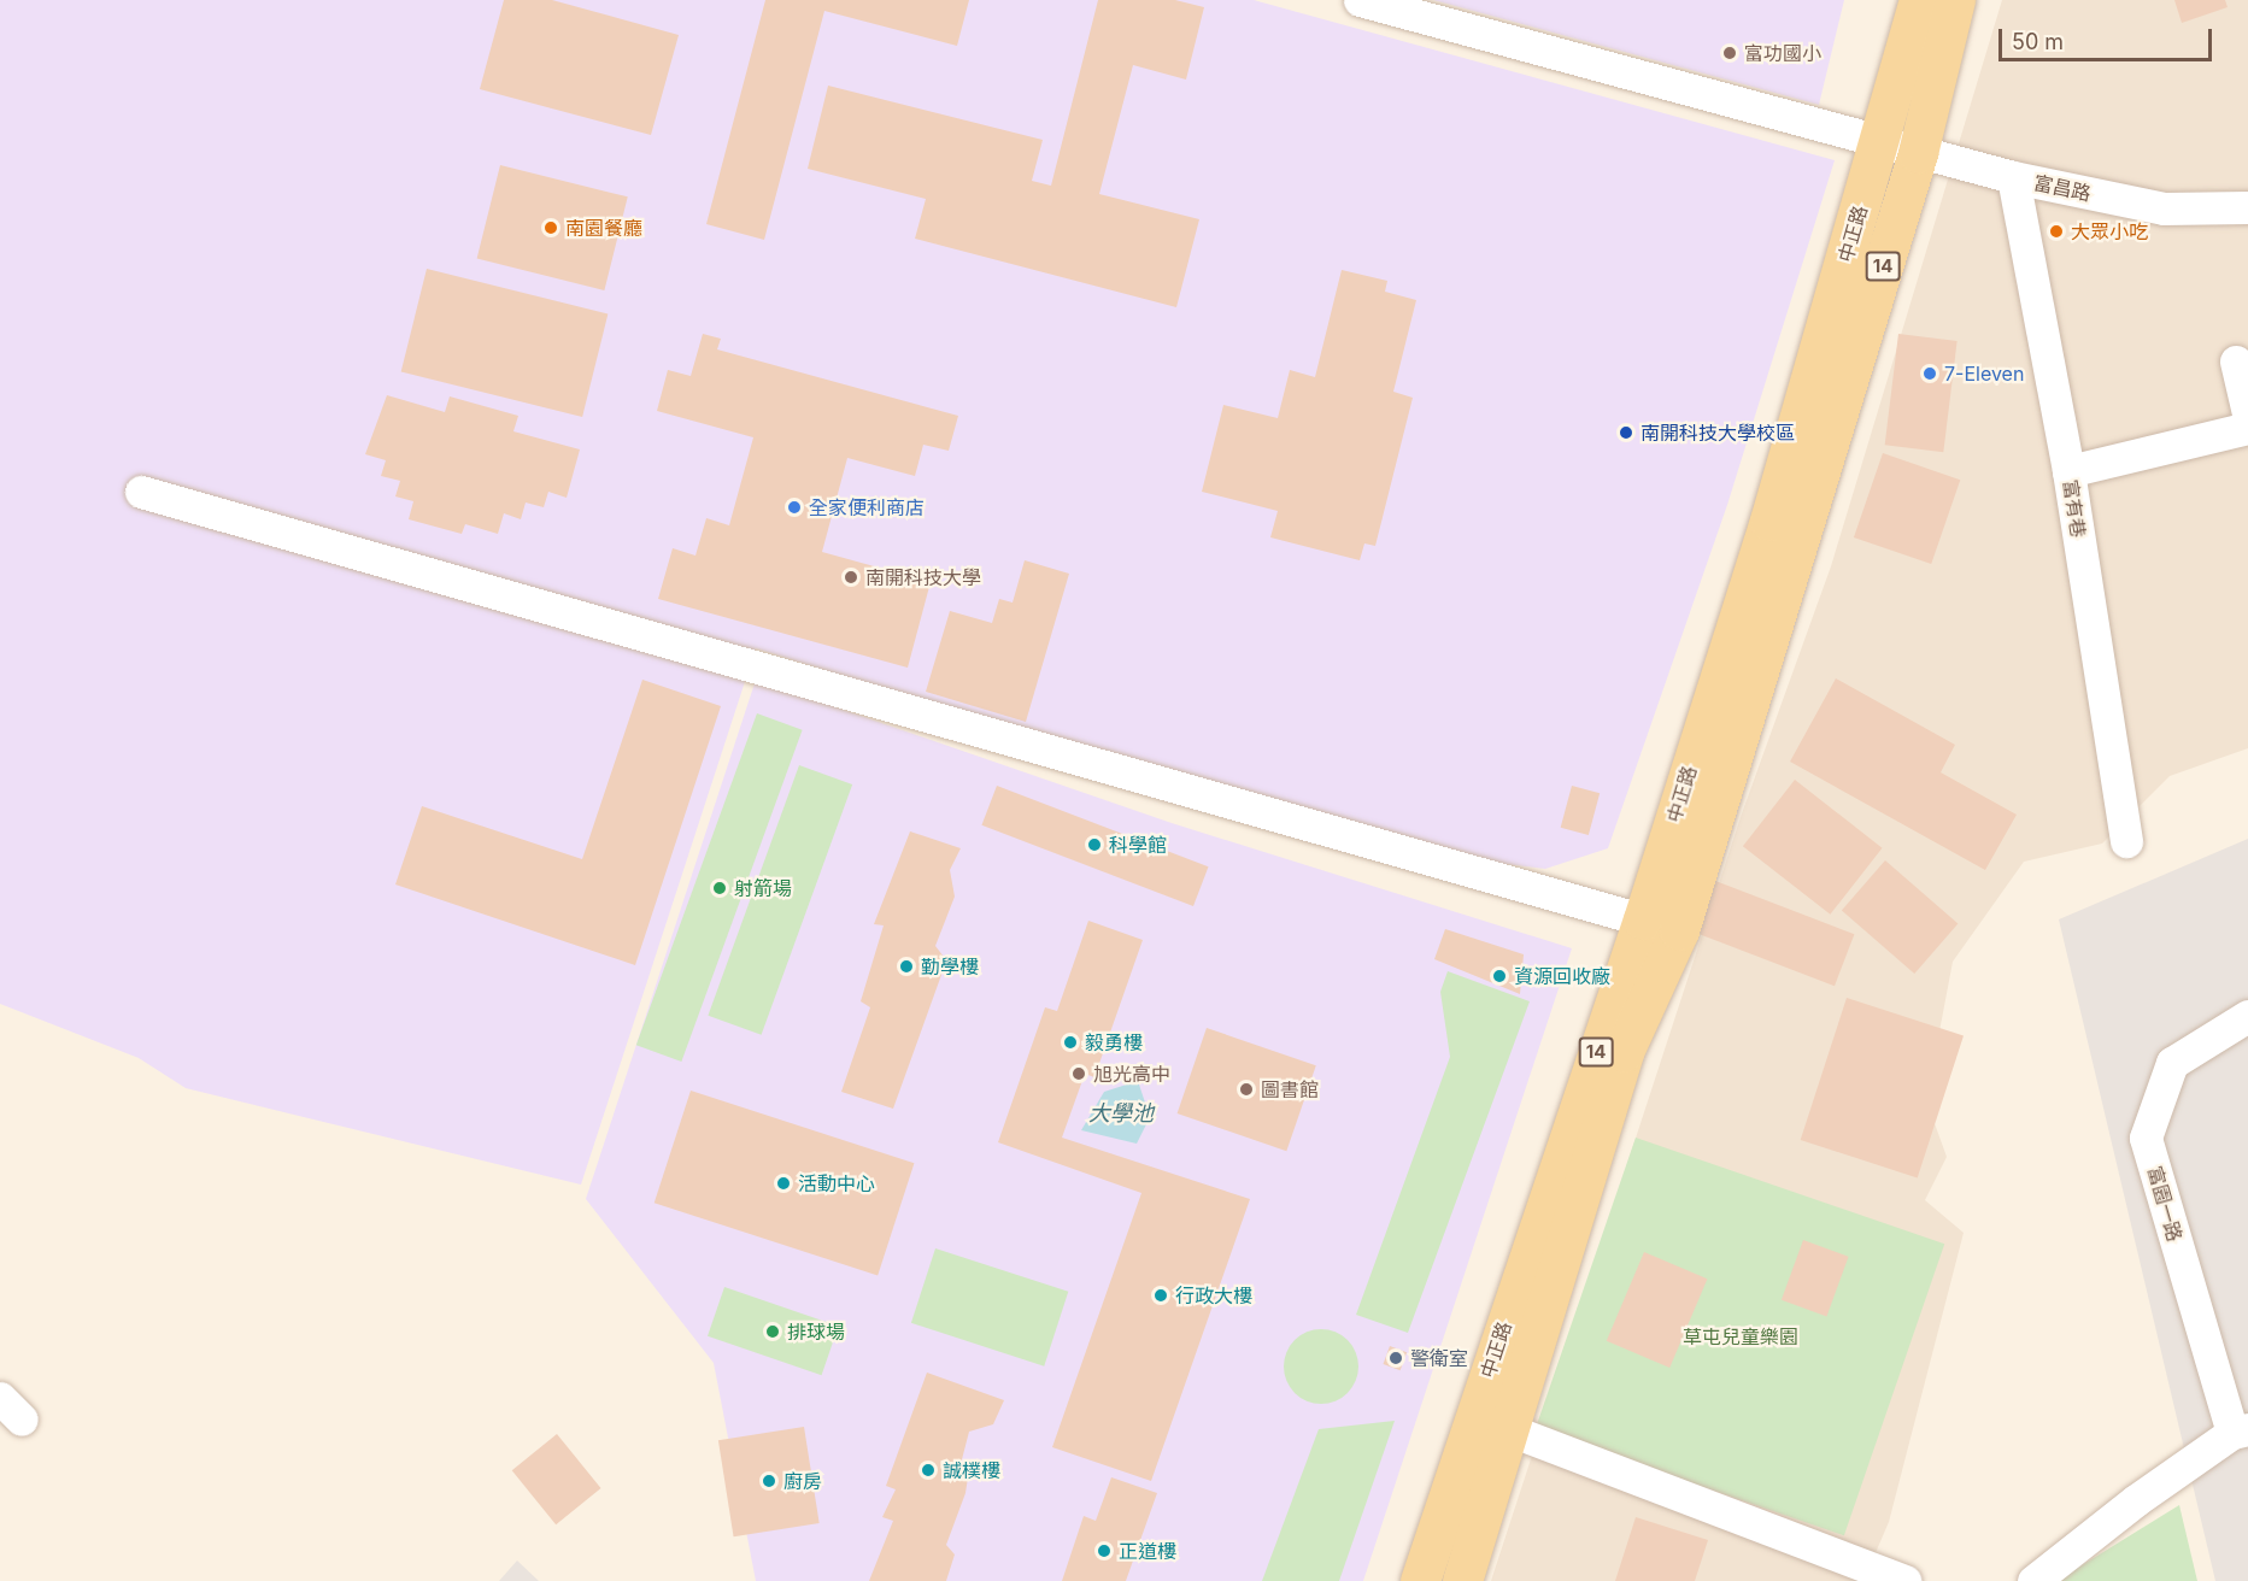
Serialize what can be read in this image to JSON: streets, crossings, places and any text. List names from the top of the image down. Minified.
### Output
{"streets":{"main road":["中正路","14"],"street":["富昌路","富有巷","富園一路"]},"crossings":[["富昌路","中正路"],["富昌路","富有巷"]],"water":["大學池"],"parks":["草屯兒童樂園"],"places":["富功國小","南園餐廳","大眾小吃","7-Eleven","南開科技大學校區","全家便利商店","南開科技大學","科學館","射箭場","勤學樓","資源回收廠","毅勇樓","旭光高中","圖書館","活動中心","行政大樓","排球場","警衛室","誠樸樓","廚房","正道樓"],"scale_bar":"50 m"}
